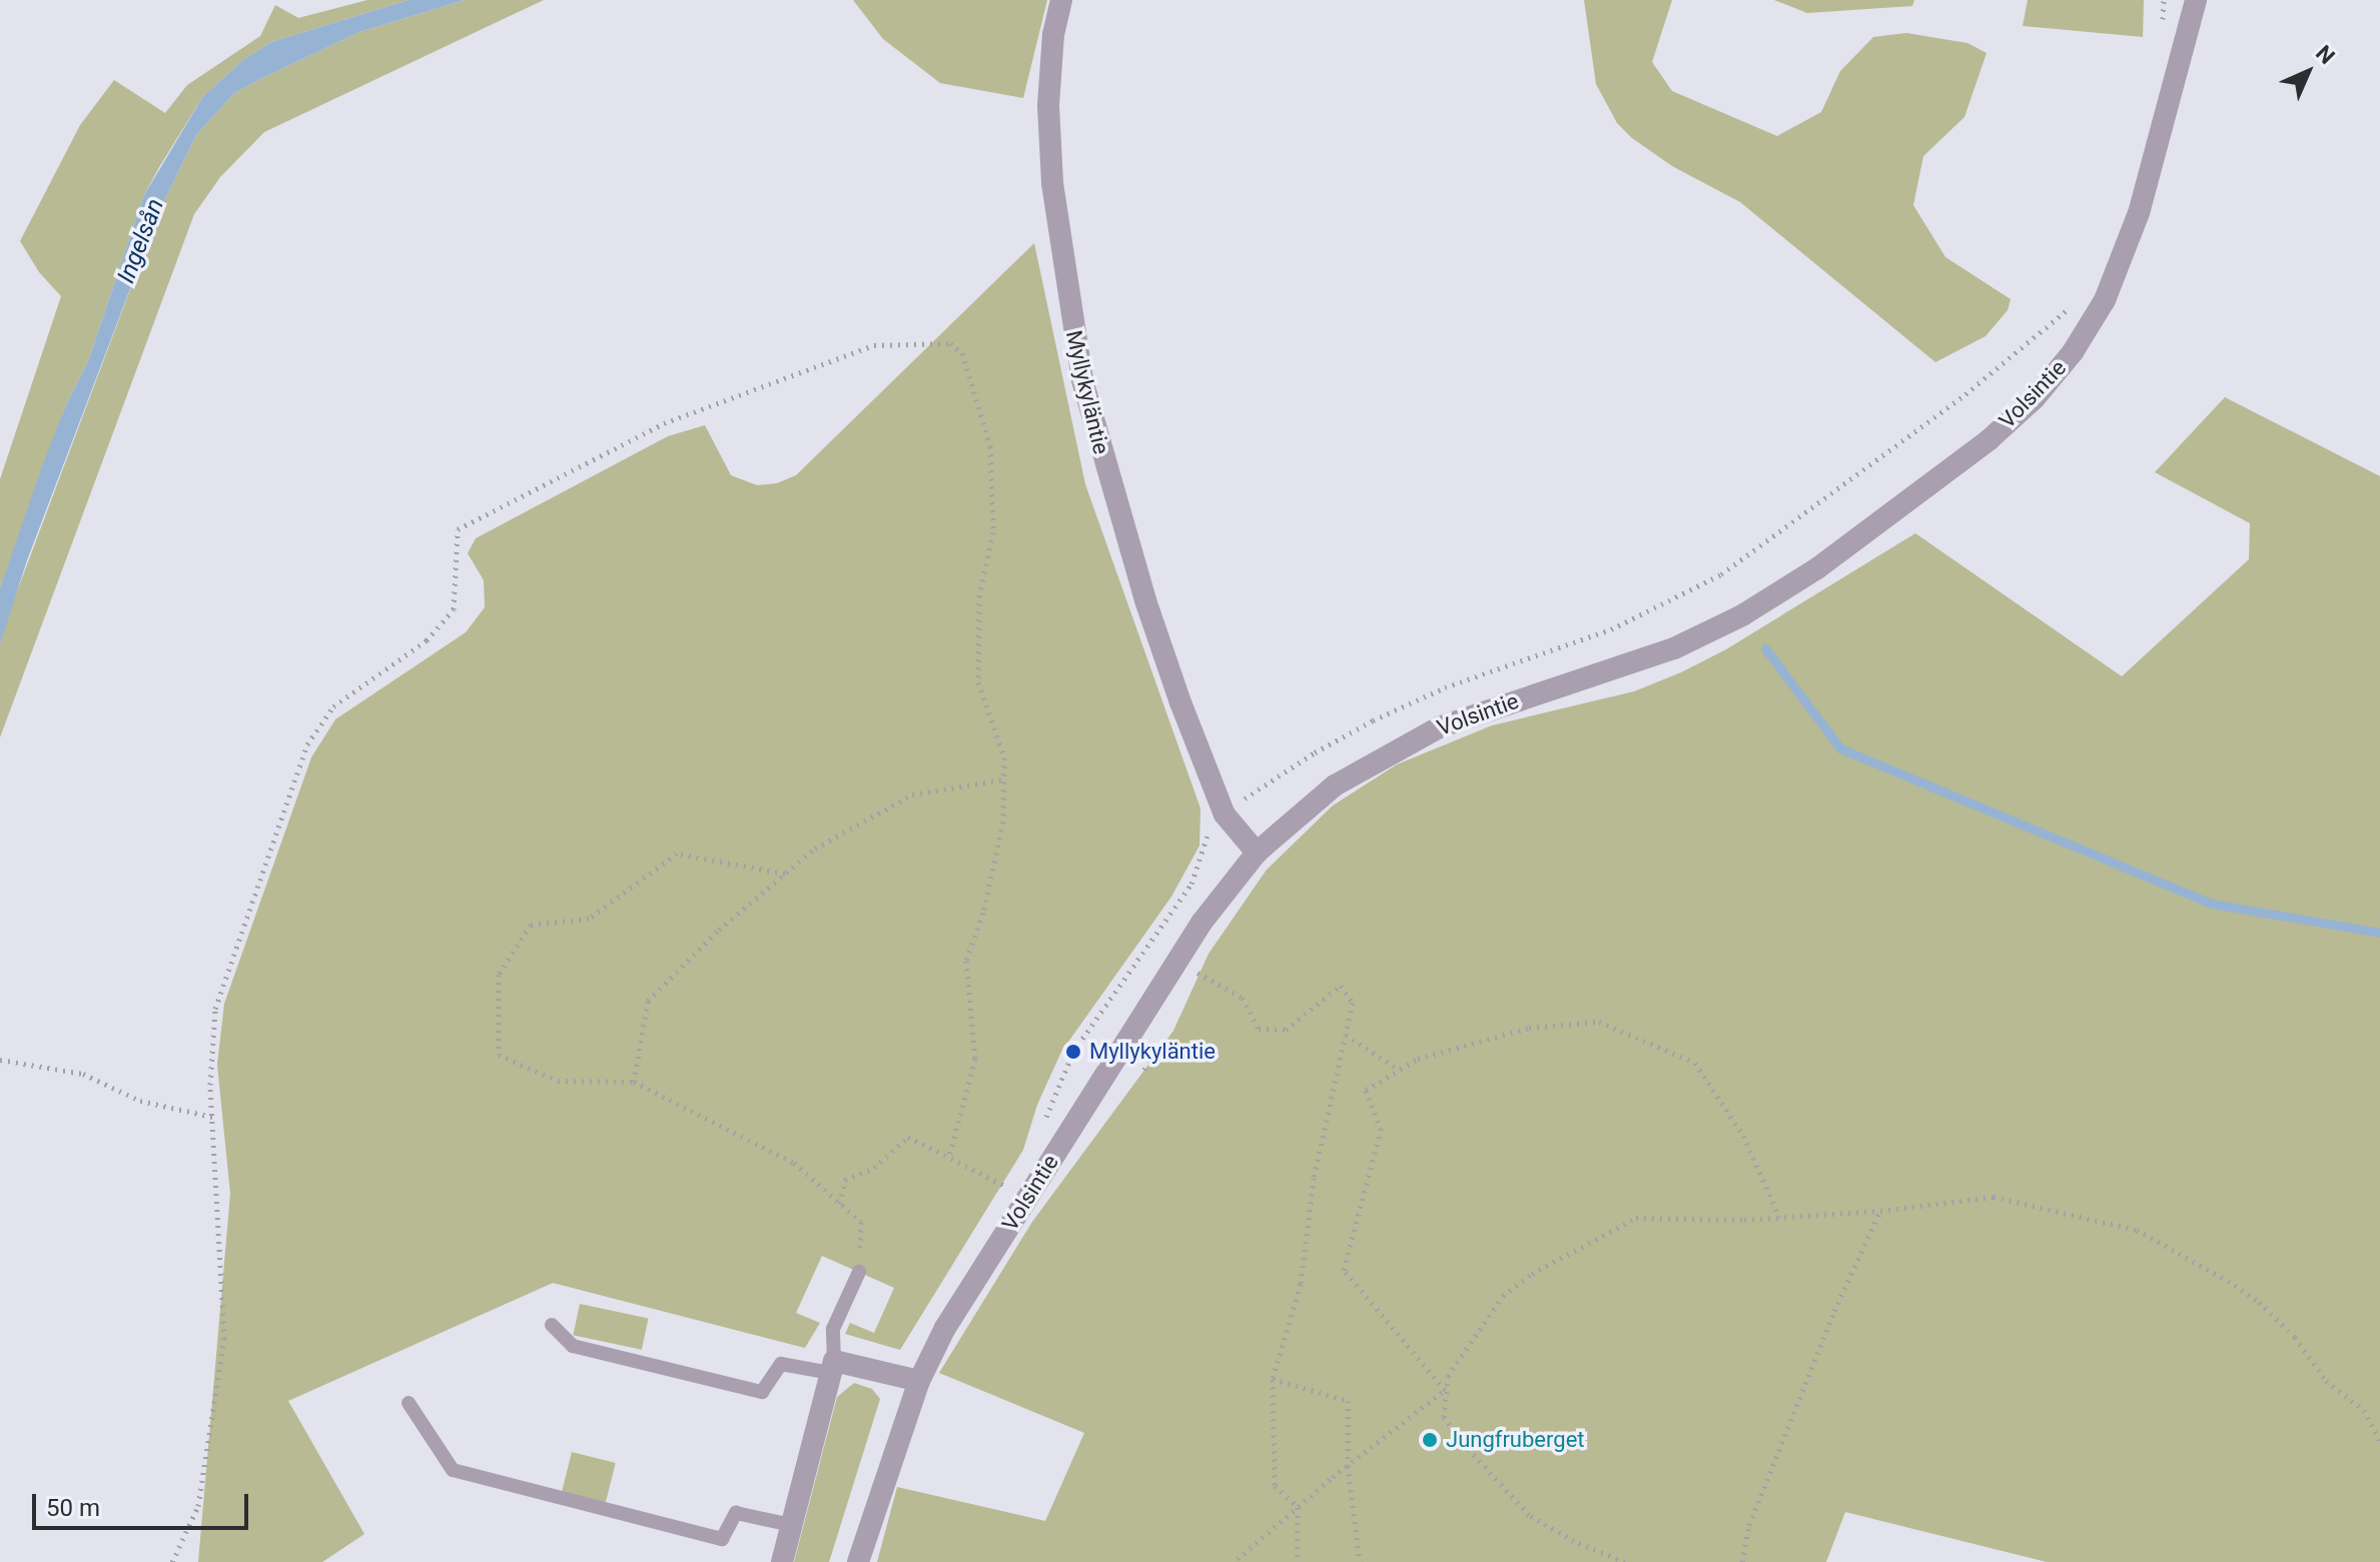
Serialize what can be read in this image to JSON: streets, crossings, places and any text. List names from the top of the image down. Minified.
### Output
{"streets":{"street":["Myllykyläntie","Volsintie"]},"crossings":[["Myllykyläntie","Volsintie"]],"water":["Ingelsån"],"places":["Myllykyläntie","Jungfruberget"],"scale_bar":"50 m","north":"top right"}
